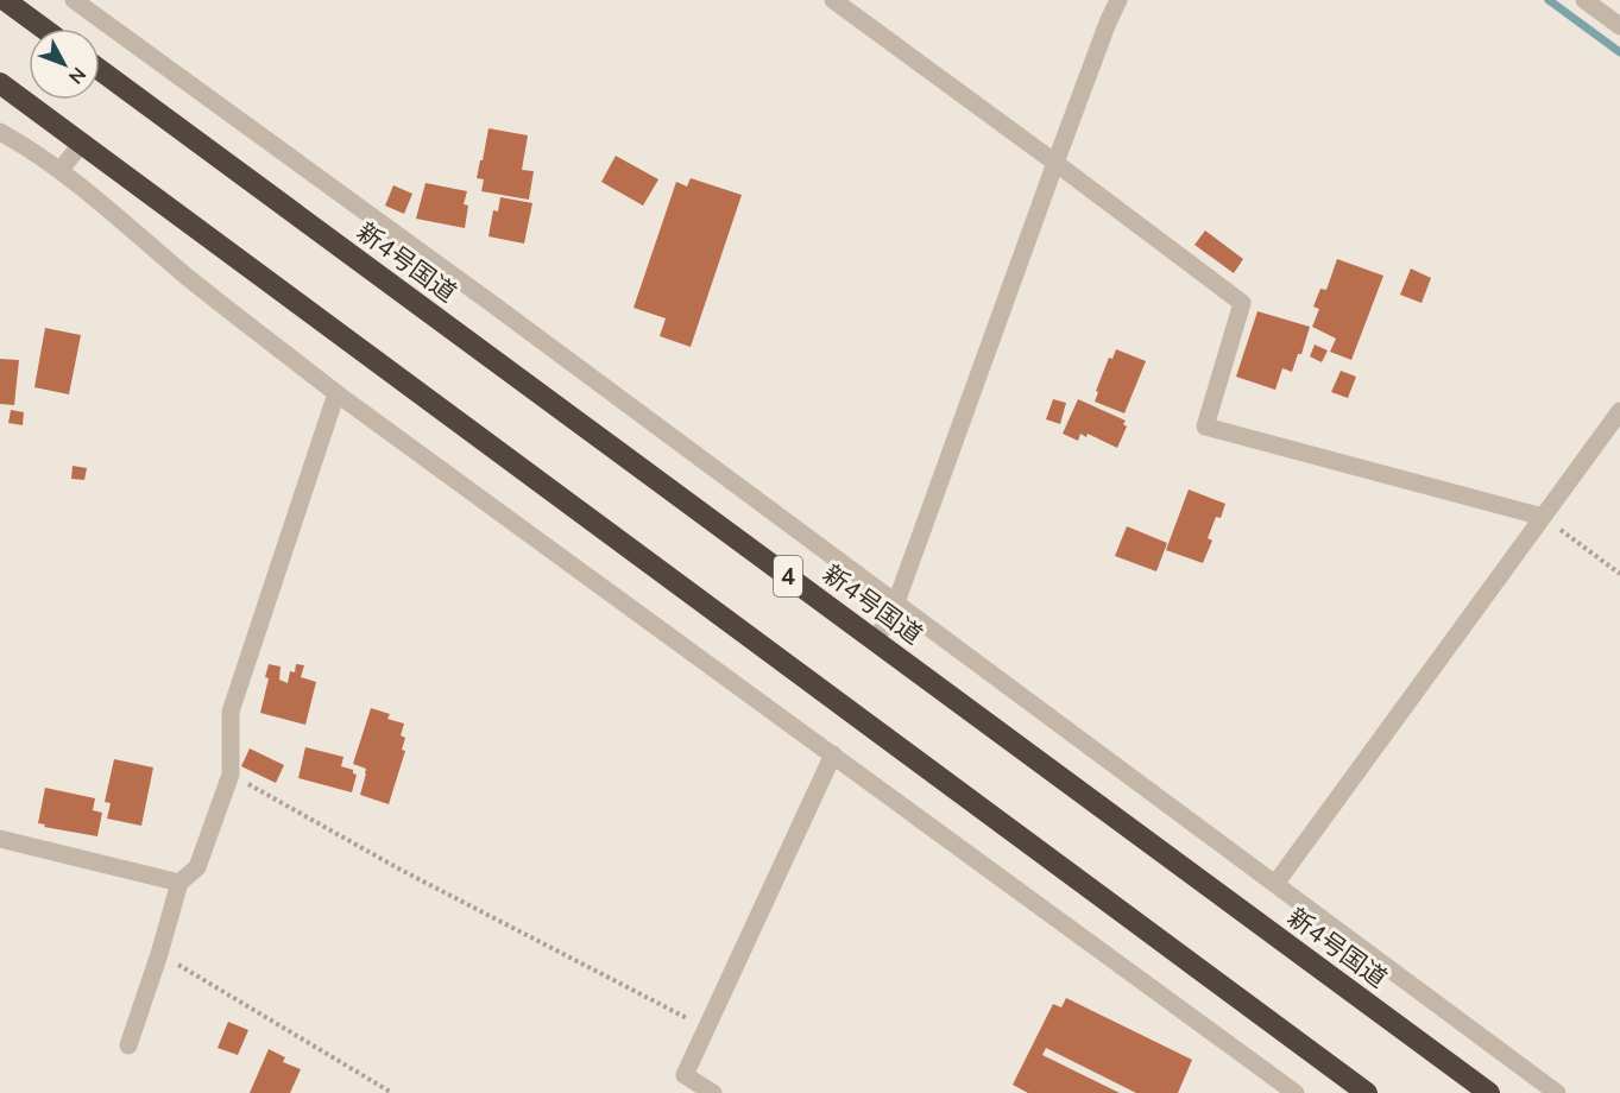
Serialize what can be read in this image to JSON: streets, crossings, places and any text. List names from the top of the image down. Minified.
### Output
{"streets":{"highway":["新4号国道","4"]},"north":"bottom right"}
